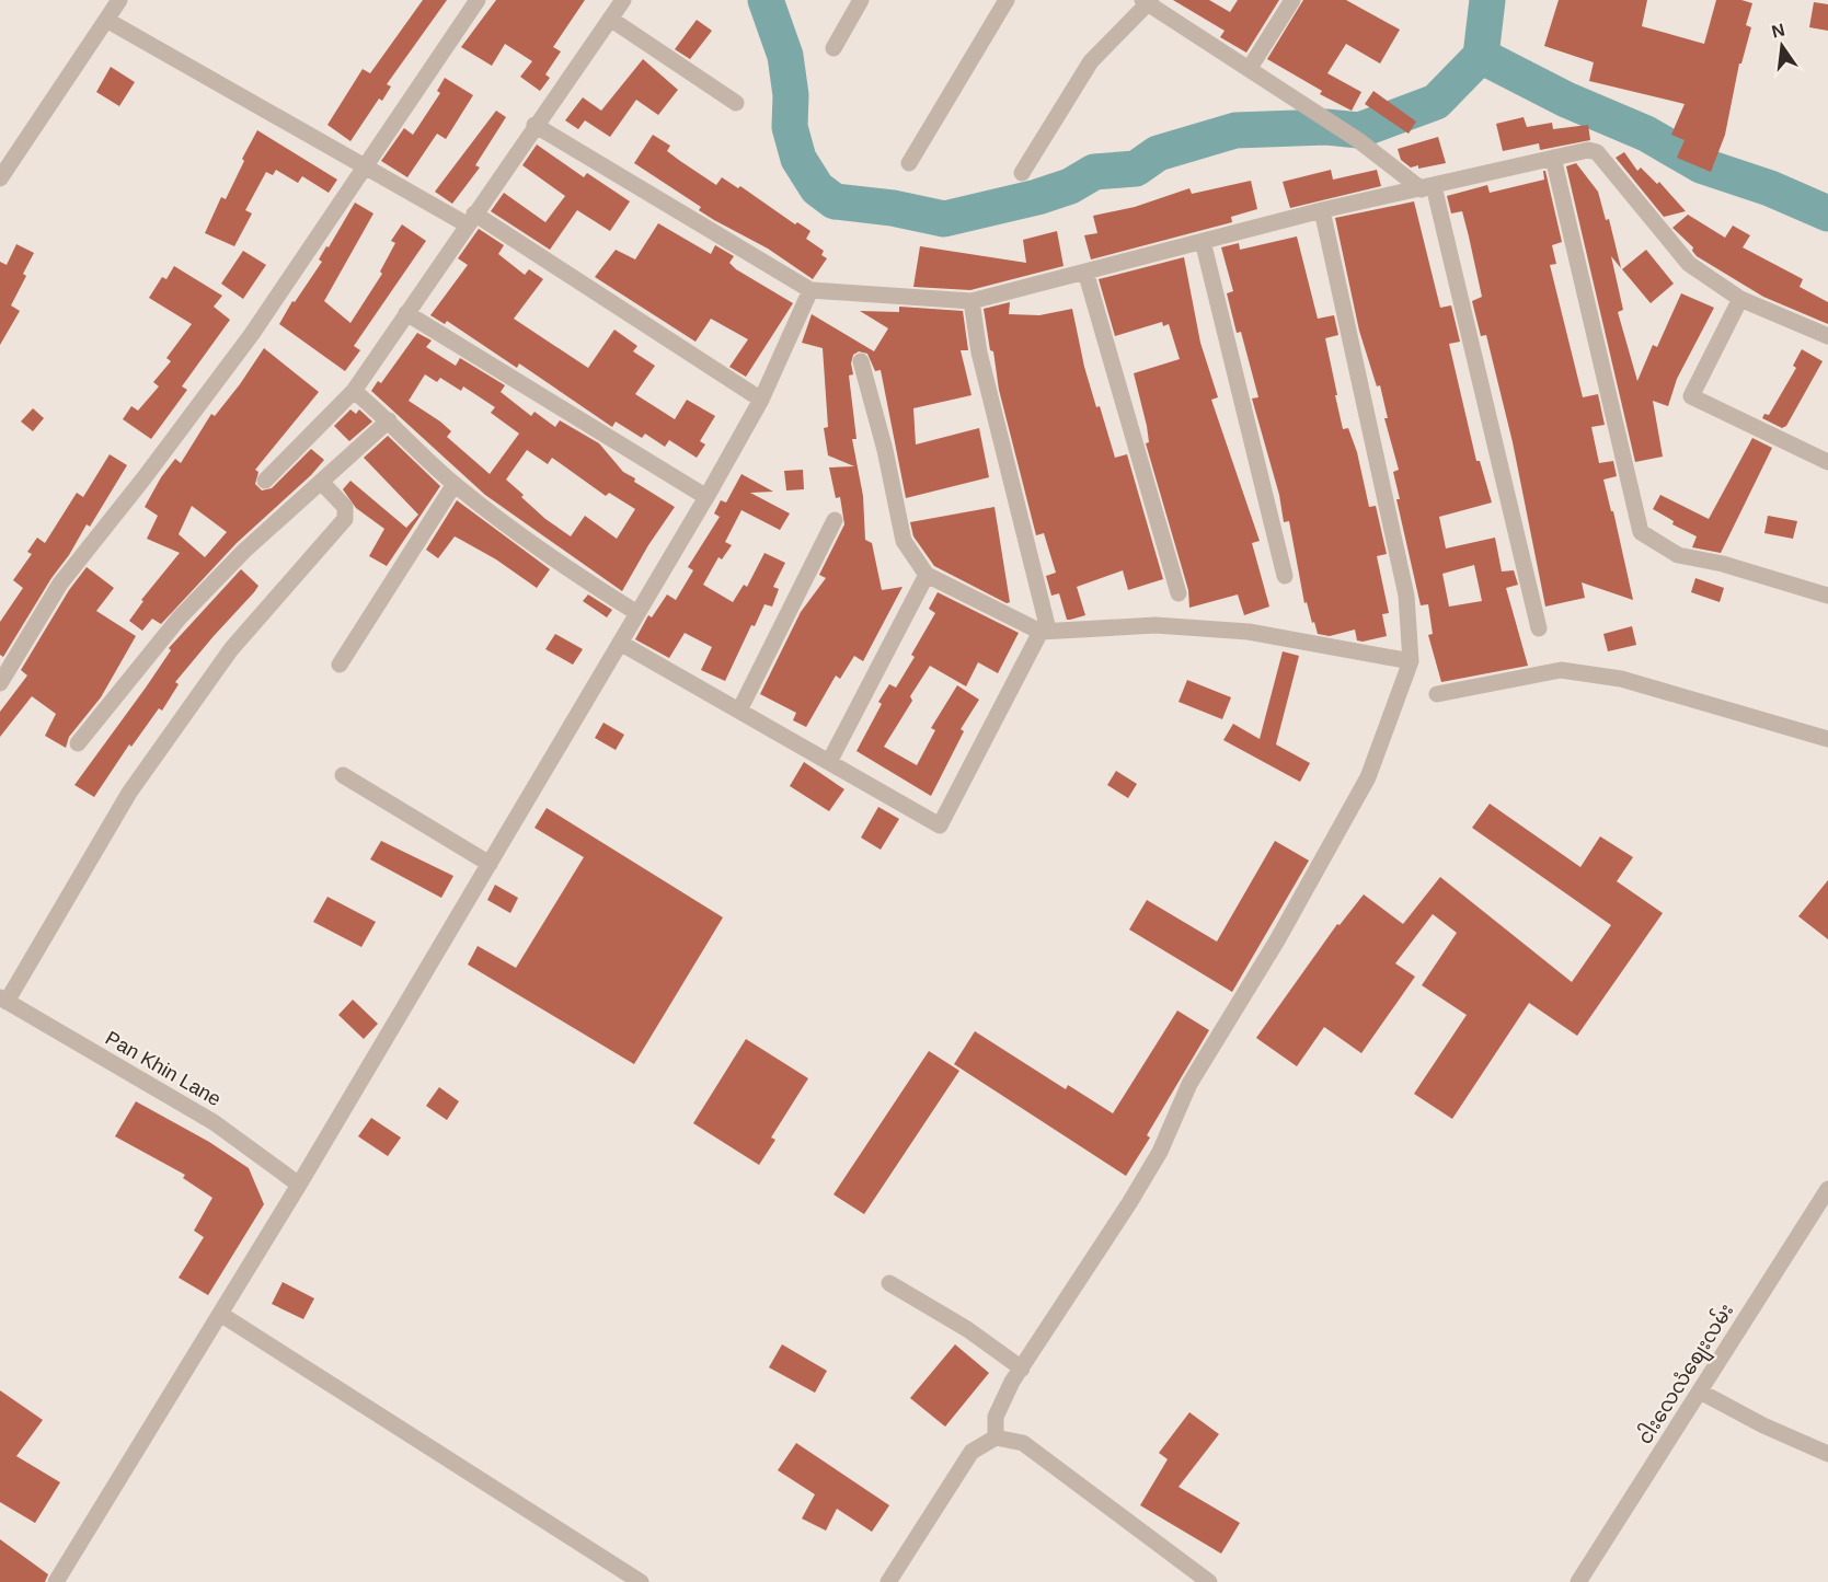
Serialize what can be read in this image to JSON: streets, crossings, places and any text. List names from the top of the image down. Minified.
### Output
{"streets":{"street":["Pan Khin Lane","ငါးလေလံစျေးလမ်း"]},"north":"top"}
